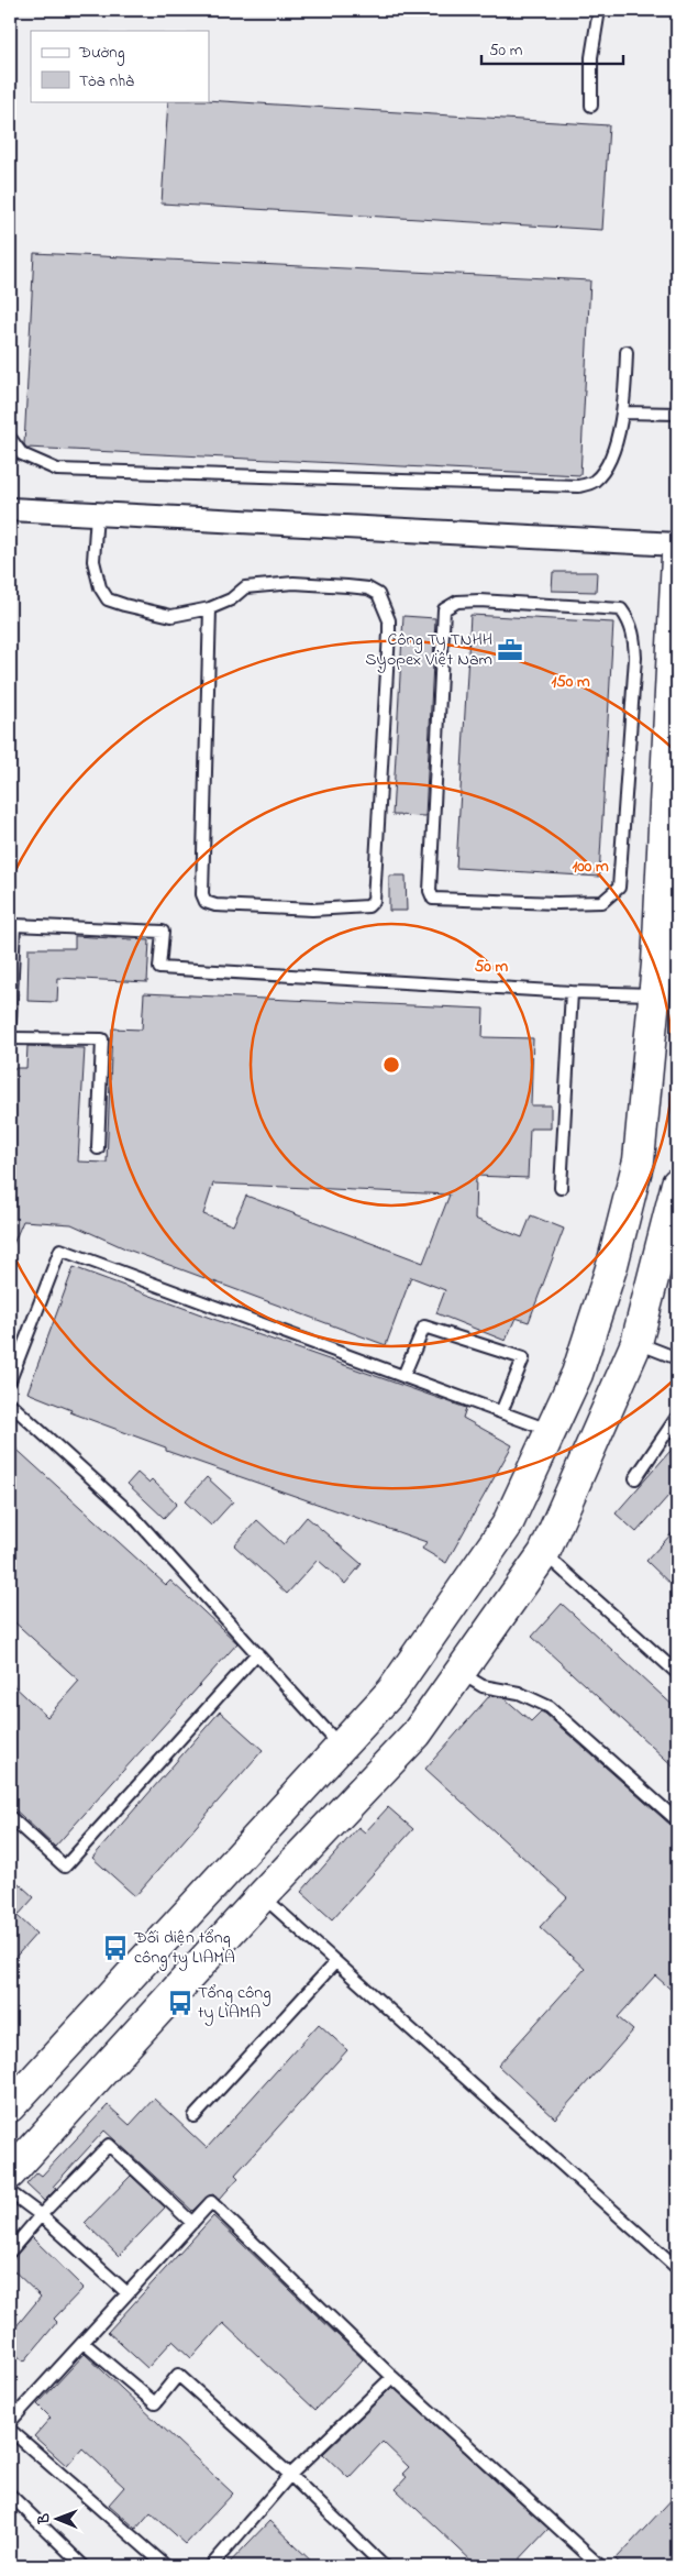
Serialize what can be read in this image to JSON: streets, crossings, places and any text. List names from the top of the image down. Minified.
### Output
{"places":{"office":["Công Ty TNHH Syopex Việt Nam"],"bus stop":["Đối diện tổng công ty LIAMA","Tổng công ty LIAMA"]},"legend":["Đường","Tòa nhà"],"scale_bar":"50 m","north":"left","rings":["150 m","100 m","50 m"]}
